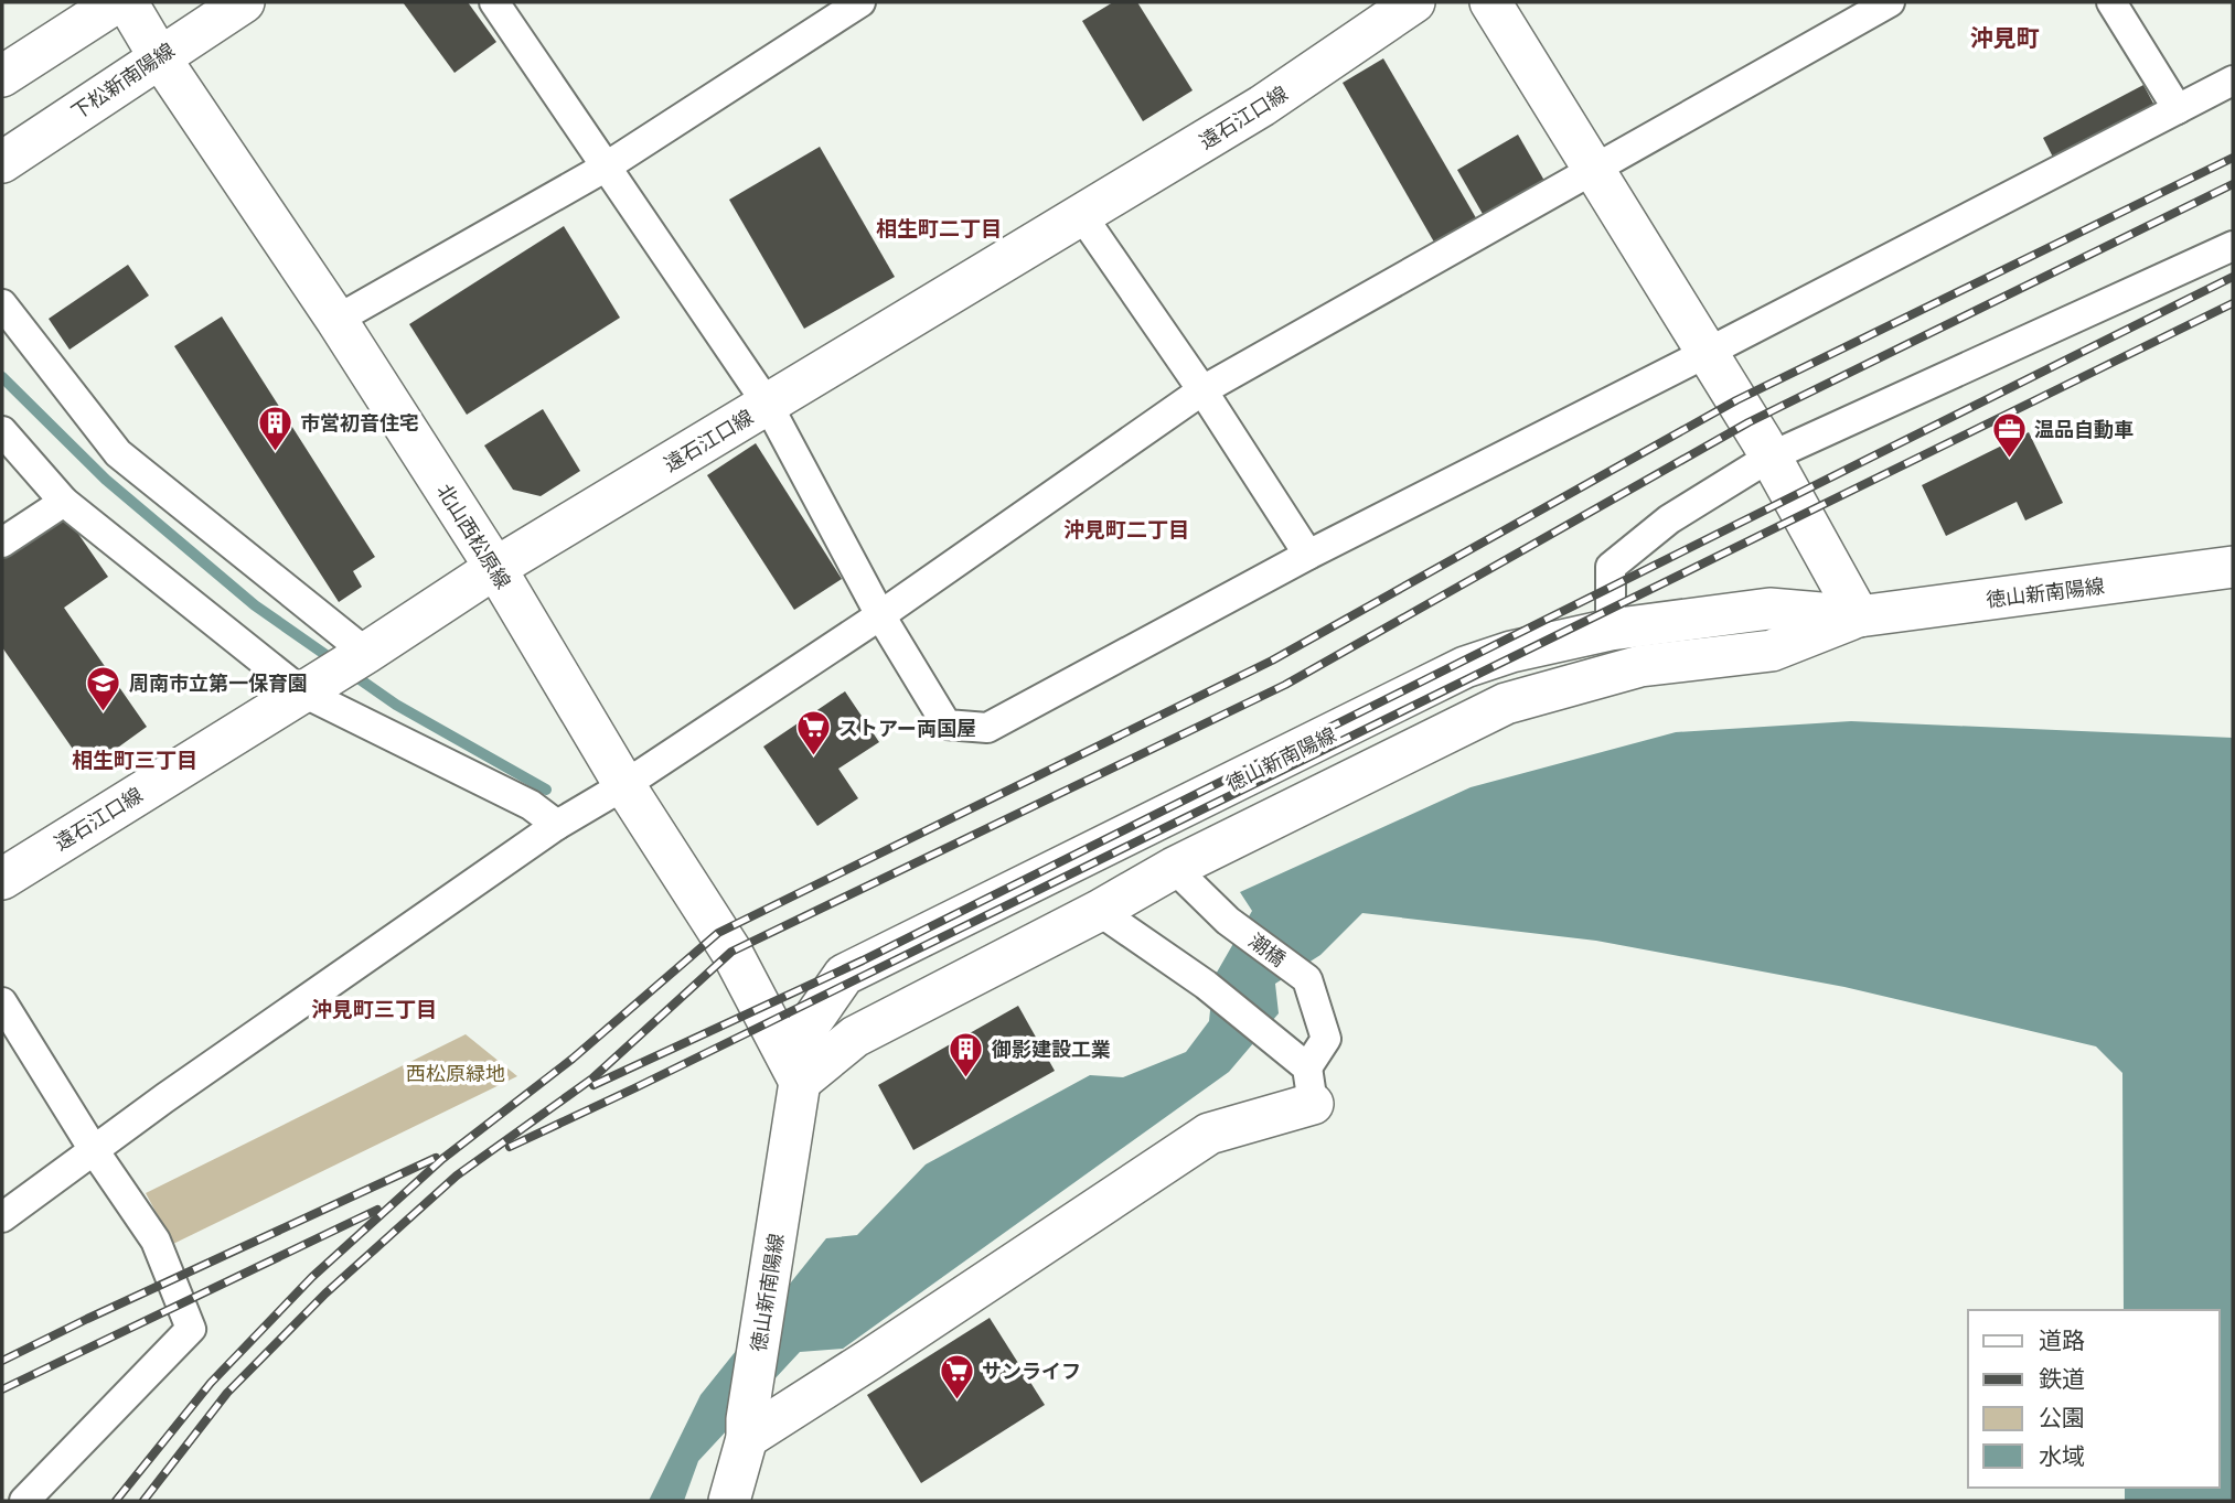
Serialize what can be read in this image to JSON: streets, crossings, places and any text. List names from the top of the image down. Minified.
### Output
{"streets":{"street":["下松新南陽線","遠石江口線","北山西松原線","徳山新南陽線","潮橋"]},"crossings":[["下松新南陽線","北山西松原線"],["遠石江口線","北山西松原線"],["北山西松原線","徳山新南陽線"],["徳山新南陽線","潮橋"]],"districts":["沖見町","相生町二丁目","沖見町二丁目","相生町三丁目","沖見町三丁目"],"parks":["西松原緑地"],"places":{"building":["市営初音住宅","御影建設工業"],"office":["温品自動車"],"school or university":["周南市立第一保育園"],"supermarket":["ストアー両国屋","サンライフ"]},"legend":["道路","鉄道","公園","水域"]}
